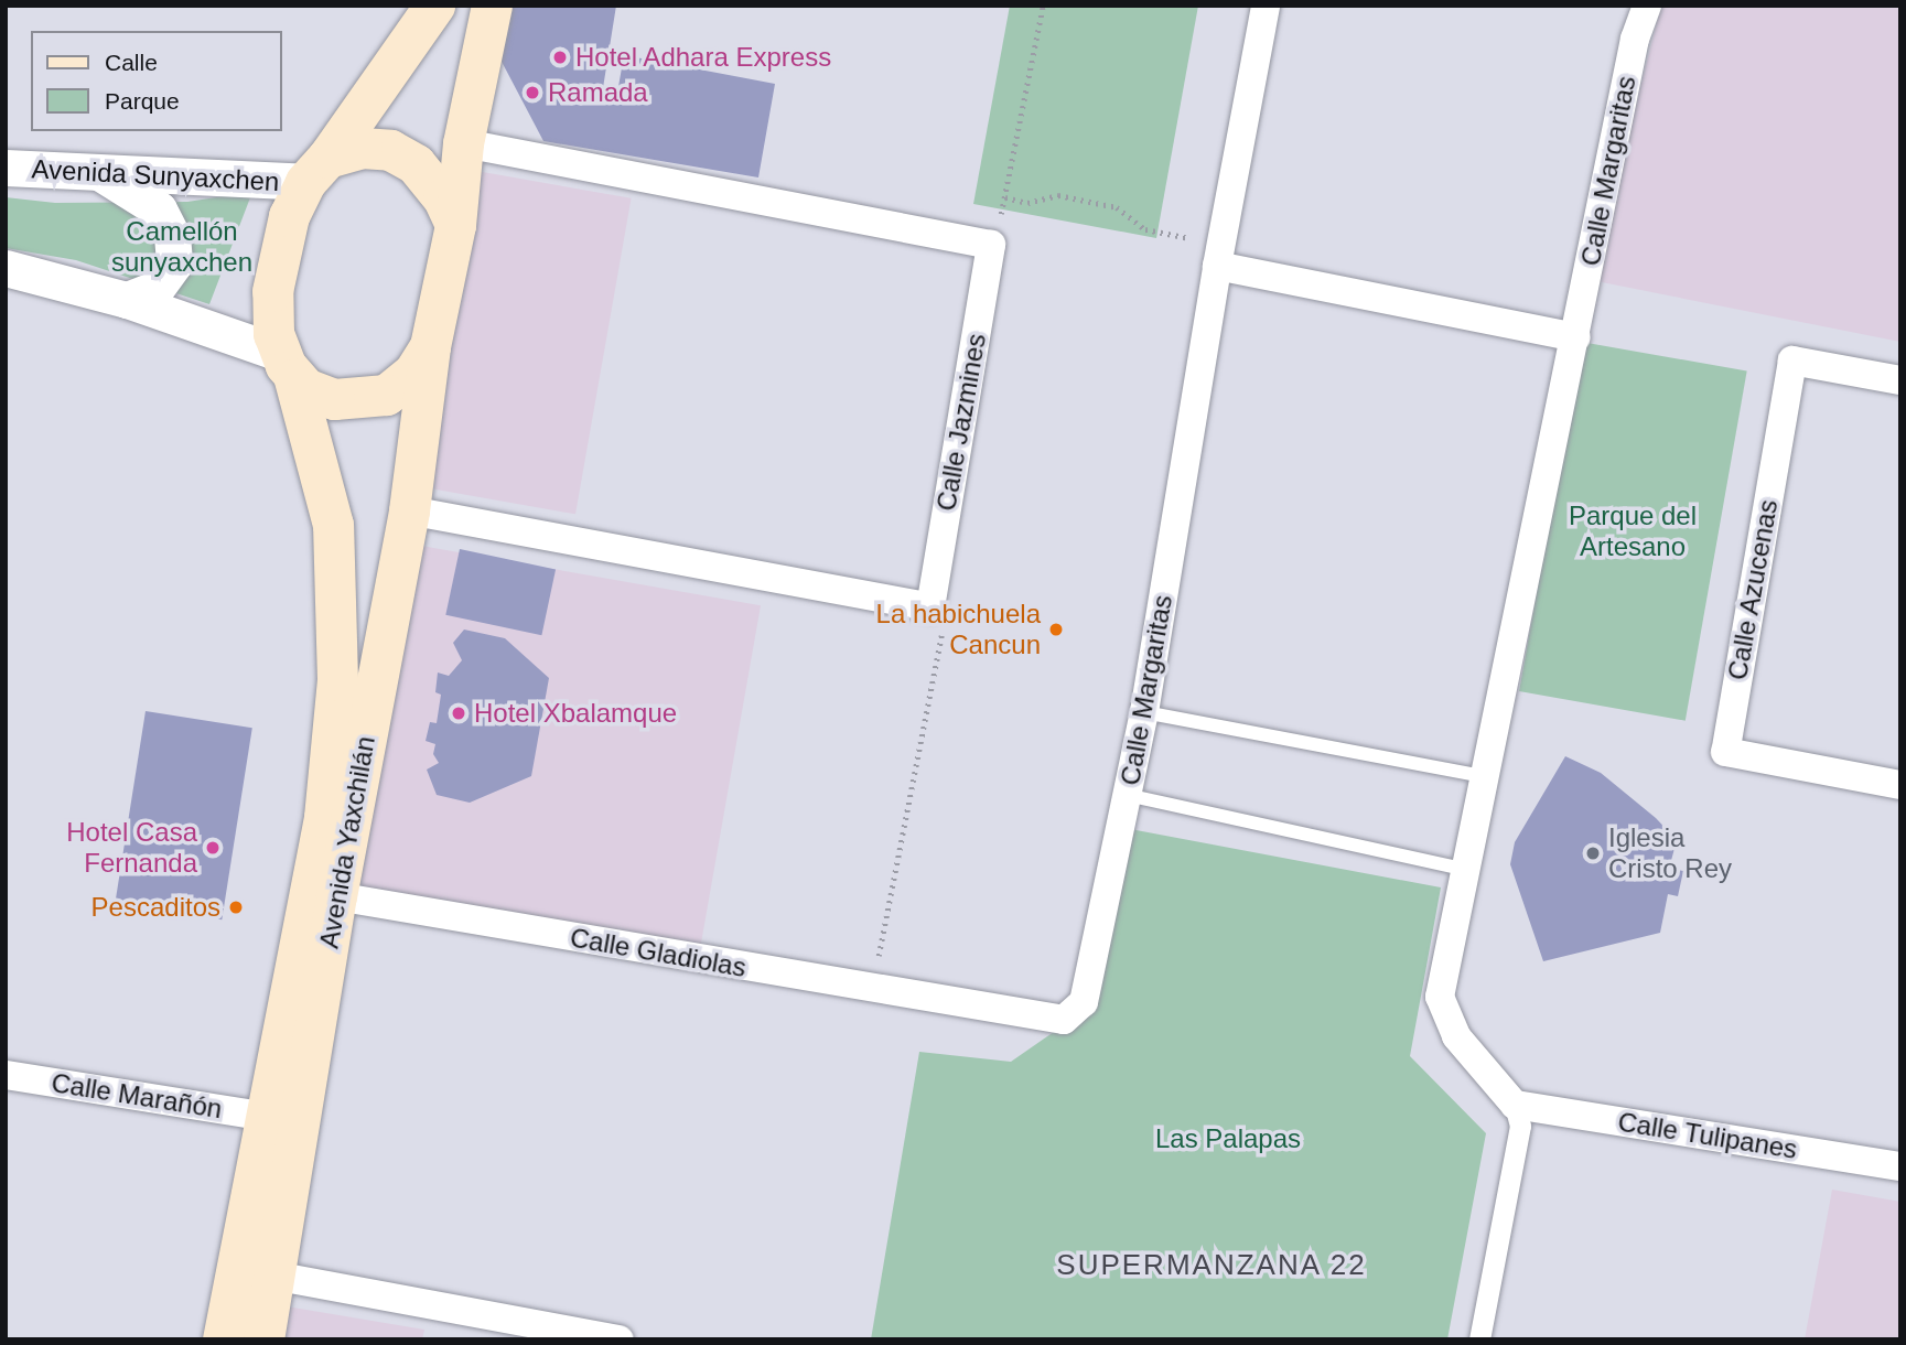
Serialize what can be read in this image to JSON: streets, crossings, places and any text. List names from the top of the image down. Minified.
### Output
{"streets":{"main road":["Avenida Yaxchilán"],"street":["Calle Margaritas","Avenida Sunyaxchen","Calle Jazmines","Calle Azucenas","Calle Gladiolas","Calle Marañón","Calle Tulipanes"]},"crossings":[["Calle Margaritas","Calle Gladiolas"],["Calle Margaritas","Calle Tulipanes"],["Avenida Sunyaxchen","Avenida Yaxchilán"],["Avenida Yaxchilán","Calle Gladiolas"],["Avenida Yaxchilán","Calle Marañón"]],"districts":["SUPERMANZANA 22"],"parks":["Camellón sunyaxchen","Parque del Artesano","Las Palapas"],"places":["Hotel Adhara Express","Ramada","La habichuela Cancun","Hotel Xbalamque","Hotel Casa Fernanda","Iglesia Cristo Rey","Pescaditos"],"legend":["Calle","Parque"]}
